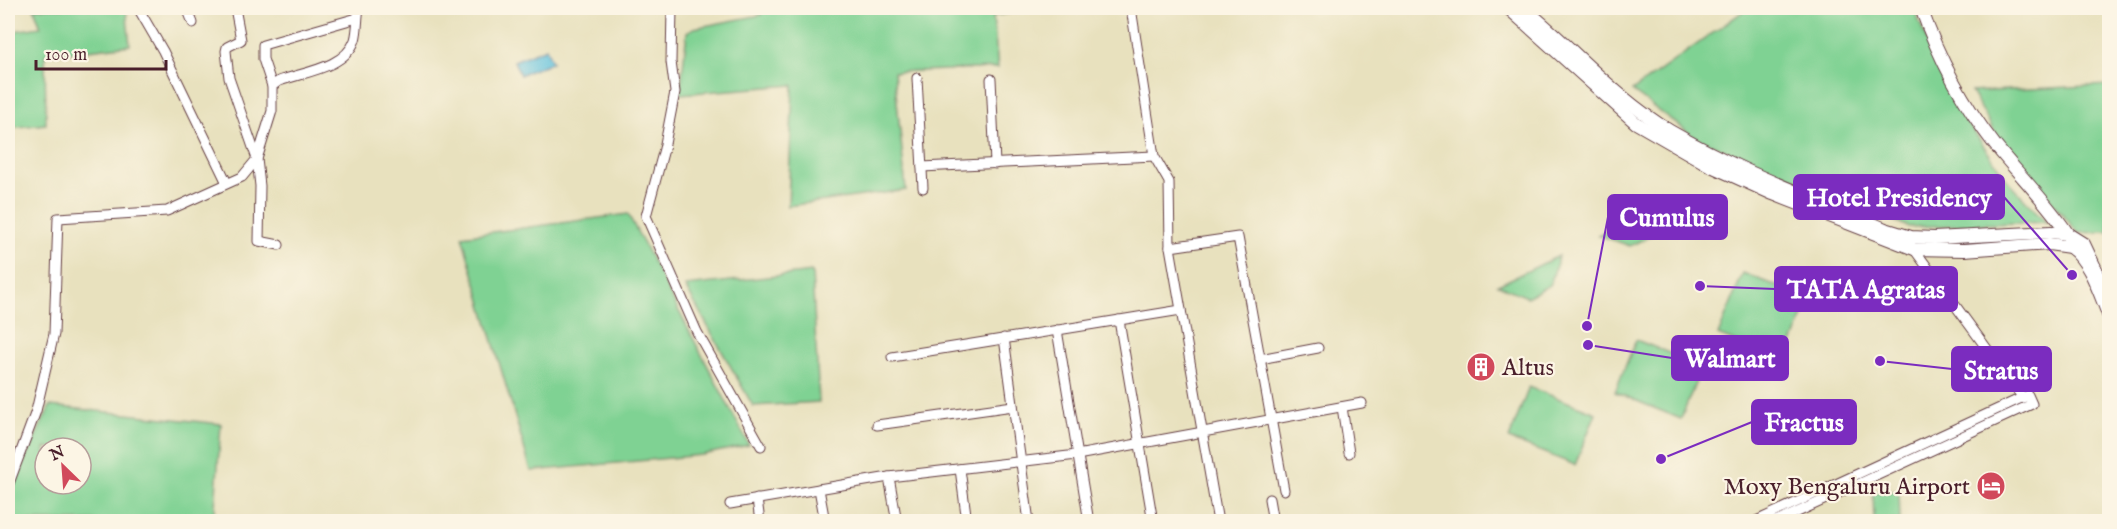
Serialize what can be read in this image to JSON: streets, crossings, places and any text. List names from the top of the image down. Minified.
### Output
{"places":{"other":["Hotel Presidency","TATA Agratas","Cumulus","Walmart","Stratus","Fractus"],"building":["Altus"],"hotel":["Moxy Bengaluru Airport"]},"scale_bar":"100 m","north":"top left"}
